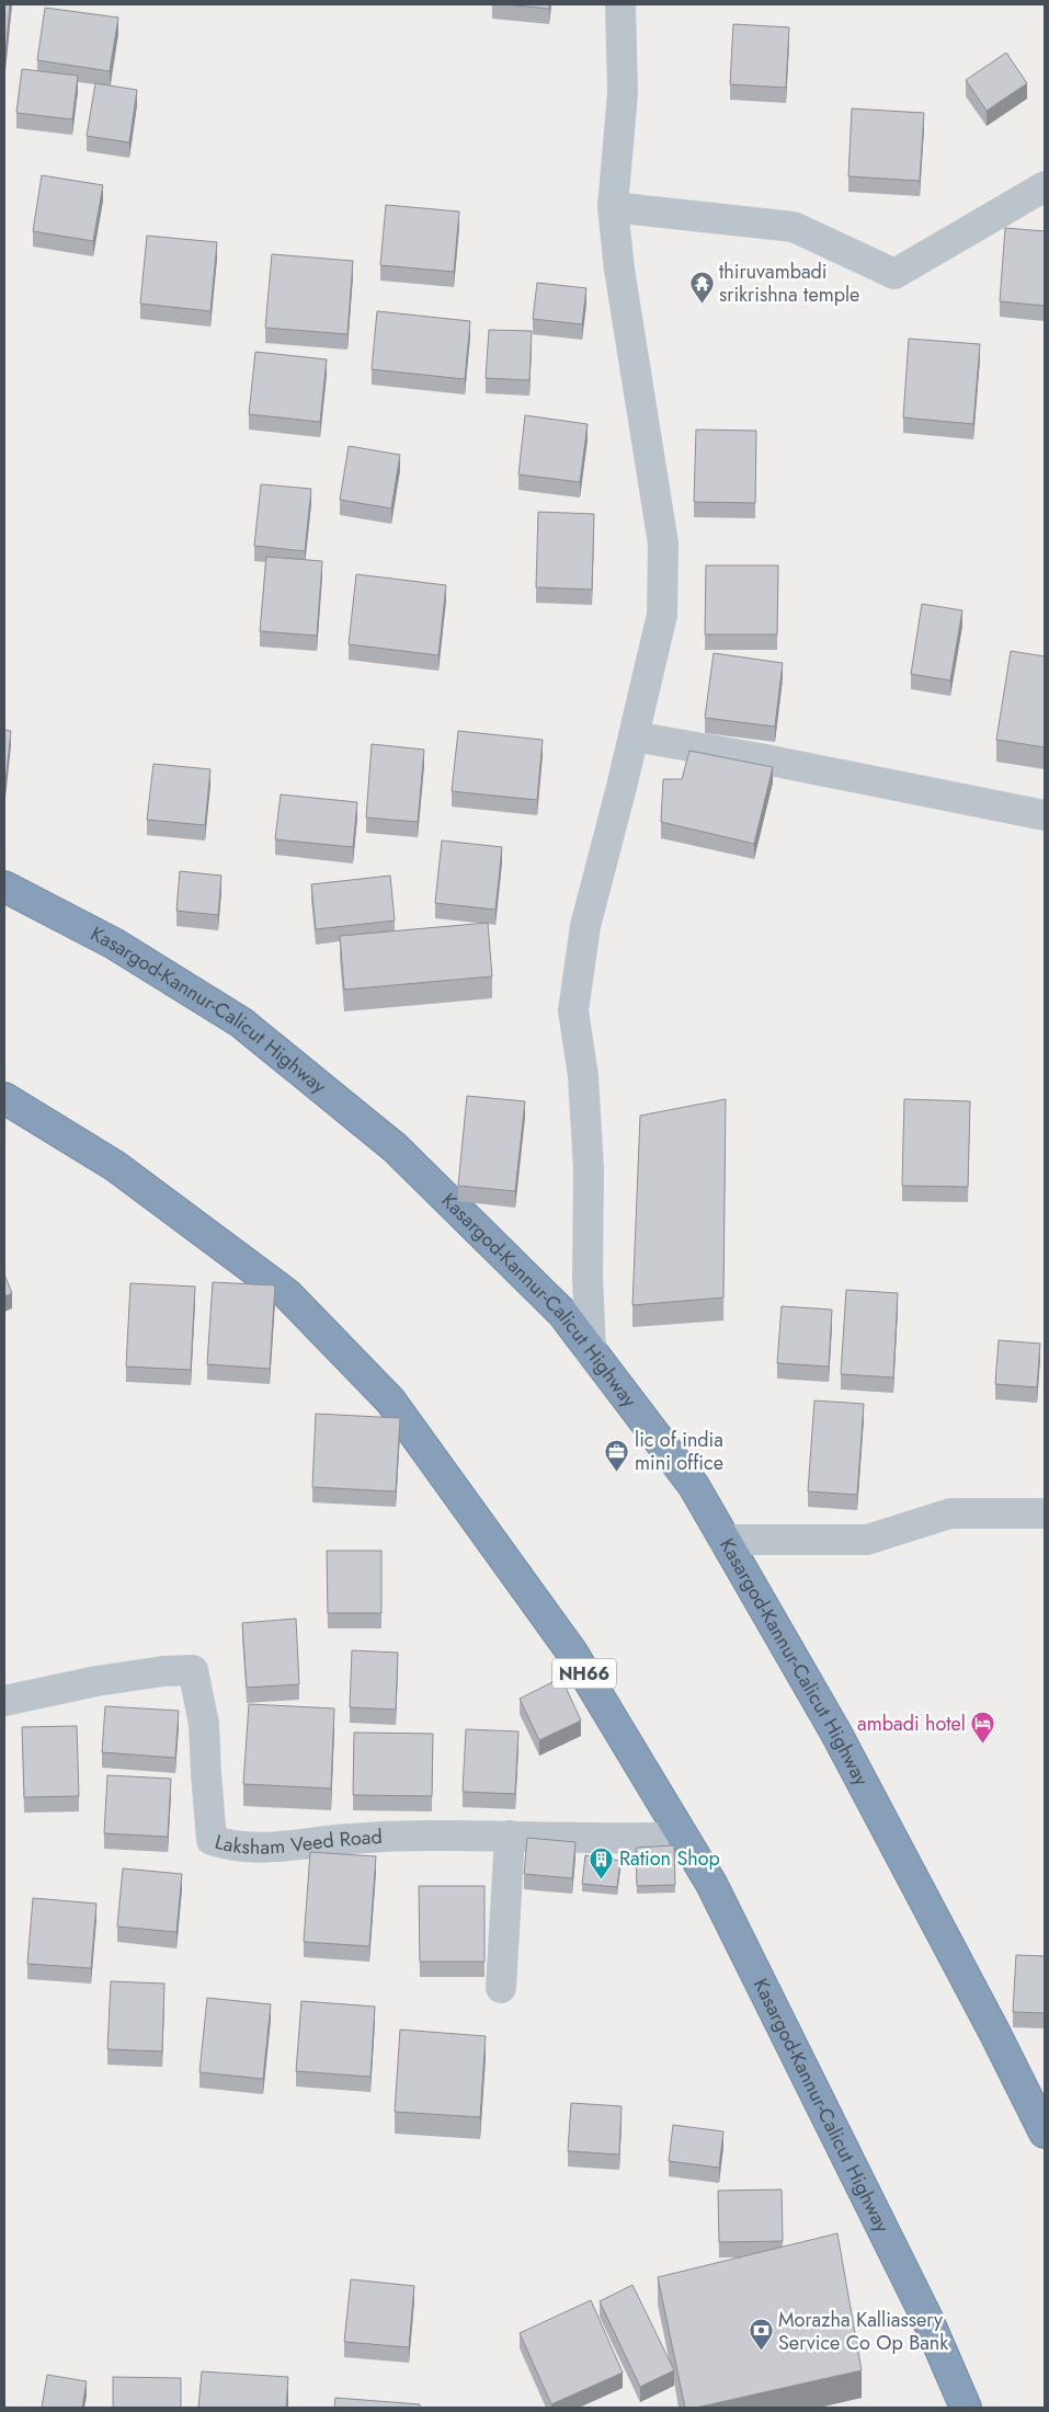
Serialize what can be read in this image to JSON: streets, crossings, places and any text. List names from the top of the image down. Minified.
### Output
{"streets":{"highway":["Kasargod-Kannur-Calicut Highway","NH66"],"street":["Laksham Veed Road"]},"crossings":[["Kasargod-Kannur-Calicut Highway","Laksham Veed Road"]],"places":{"temple":["thiruvambadi srikrishna temple"],"office":["lic of india mini office"],"hotel":["ambadi hotel"],"building":["Ration Shop"],"bank":["Morazha Kalliassery Service Co Op Bank"]}}
